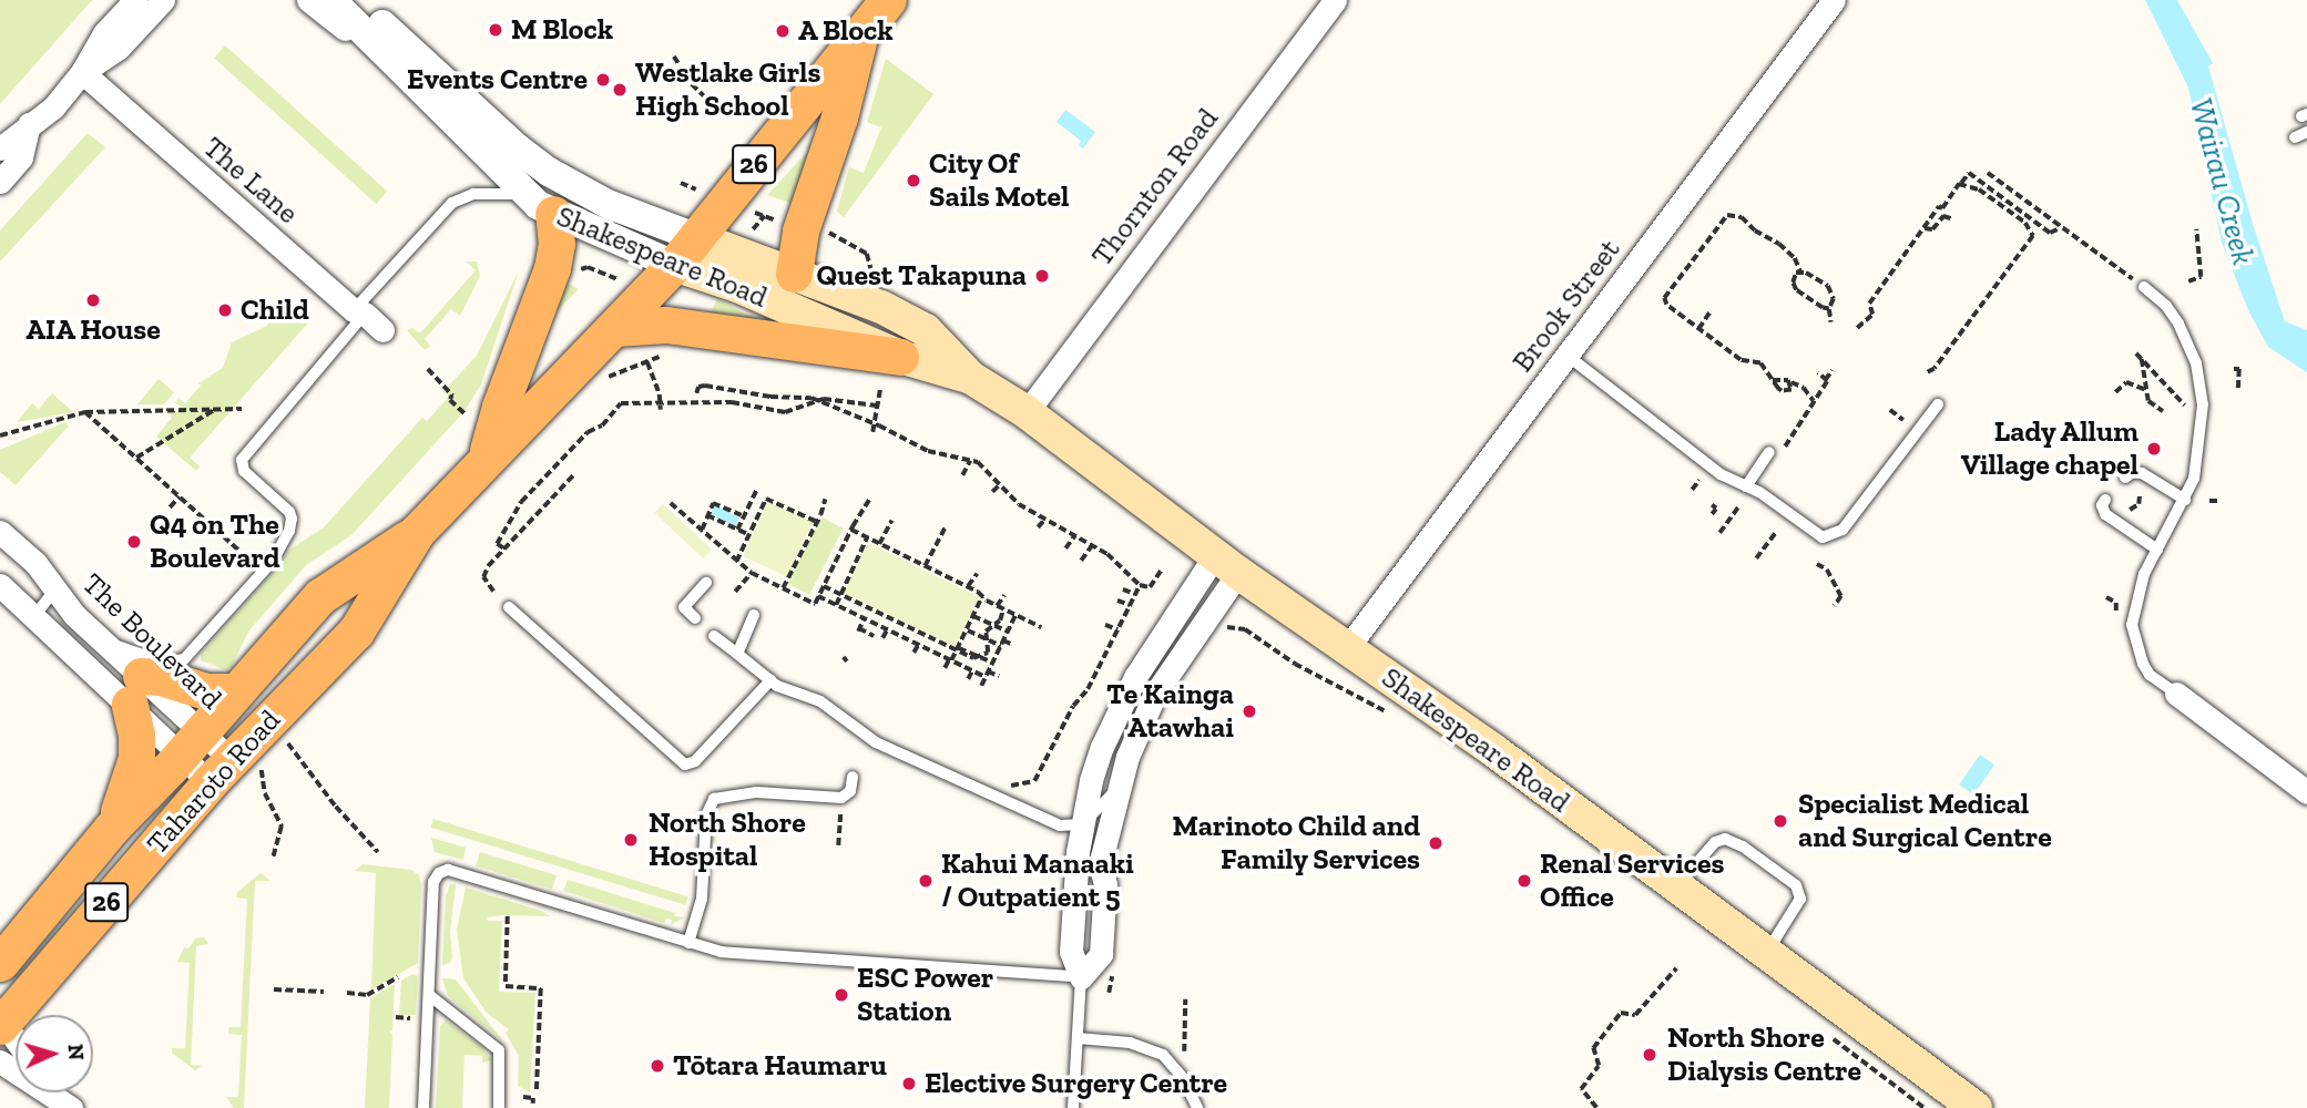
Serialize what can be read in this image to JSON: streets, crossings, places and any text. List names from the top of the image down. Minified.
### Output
{"streets":{"main road":["26","Shakespeare Road","Taharoto Road"],"street":["The Lane","Thornton Road","Brook Street","The Boulevard"]},"crossings":[["26","Shakespeare Road"],["26","Taharoto Road"],["Thornton Road","Shakespeare Road"],["Shakespeare Road","Brook Street"],["Shakespeare Road","Taharoto Road"],["The Boulevard","Taharoto Road"]],"water":["Wairau Creek"],"places":["M Block","A Block","Events Centre","Westlake Girls High School","City Of Sails Motel","Quest Takapuna","AIA House","Child","Lady Allum Village chapel","Q4 on The Boulevard","Te Kainga Atawhai","Specialist Medical and Surgical Centre","North Shore Hospital","Marinoto Child and Family Services","Kahui Manaaki / Outpatient 5","Renal Services Office","ESC Power Station","North Shore Dialysis Centre","Tōtara Haumaru","Elective Surgery Centre"],"north":"right"}
